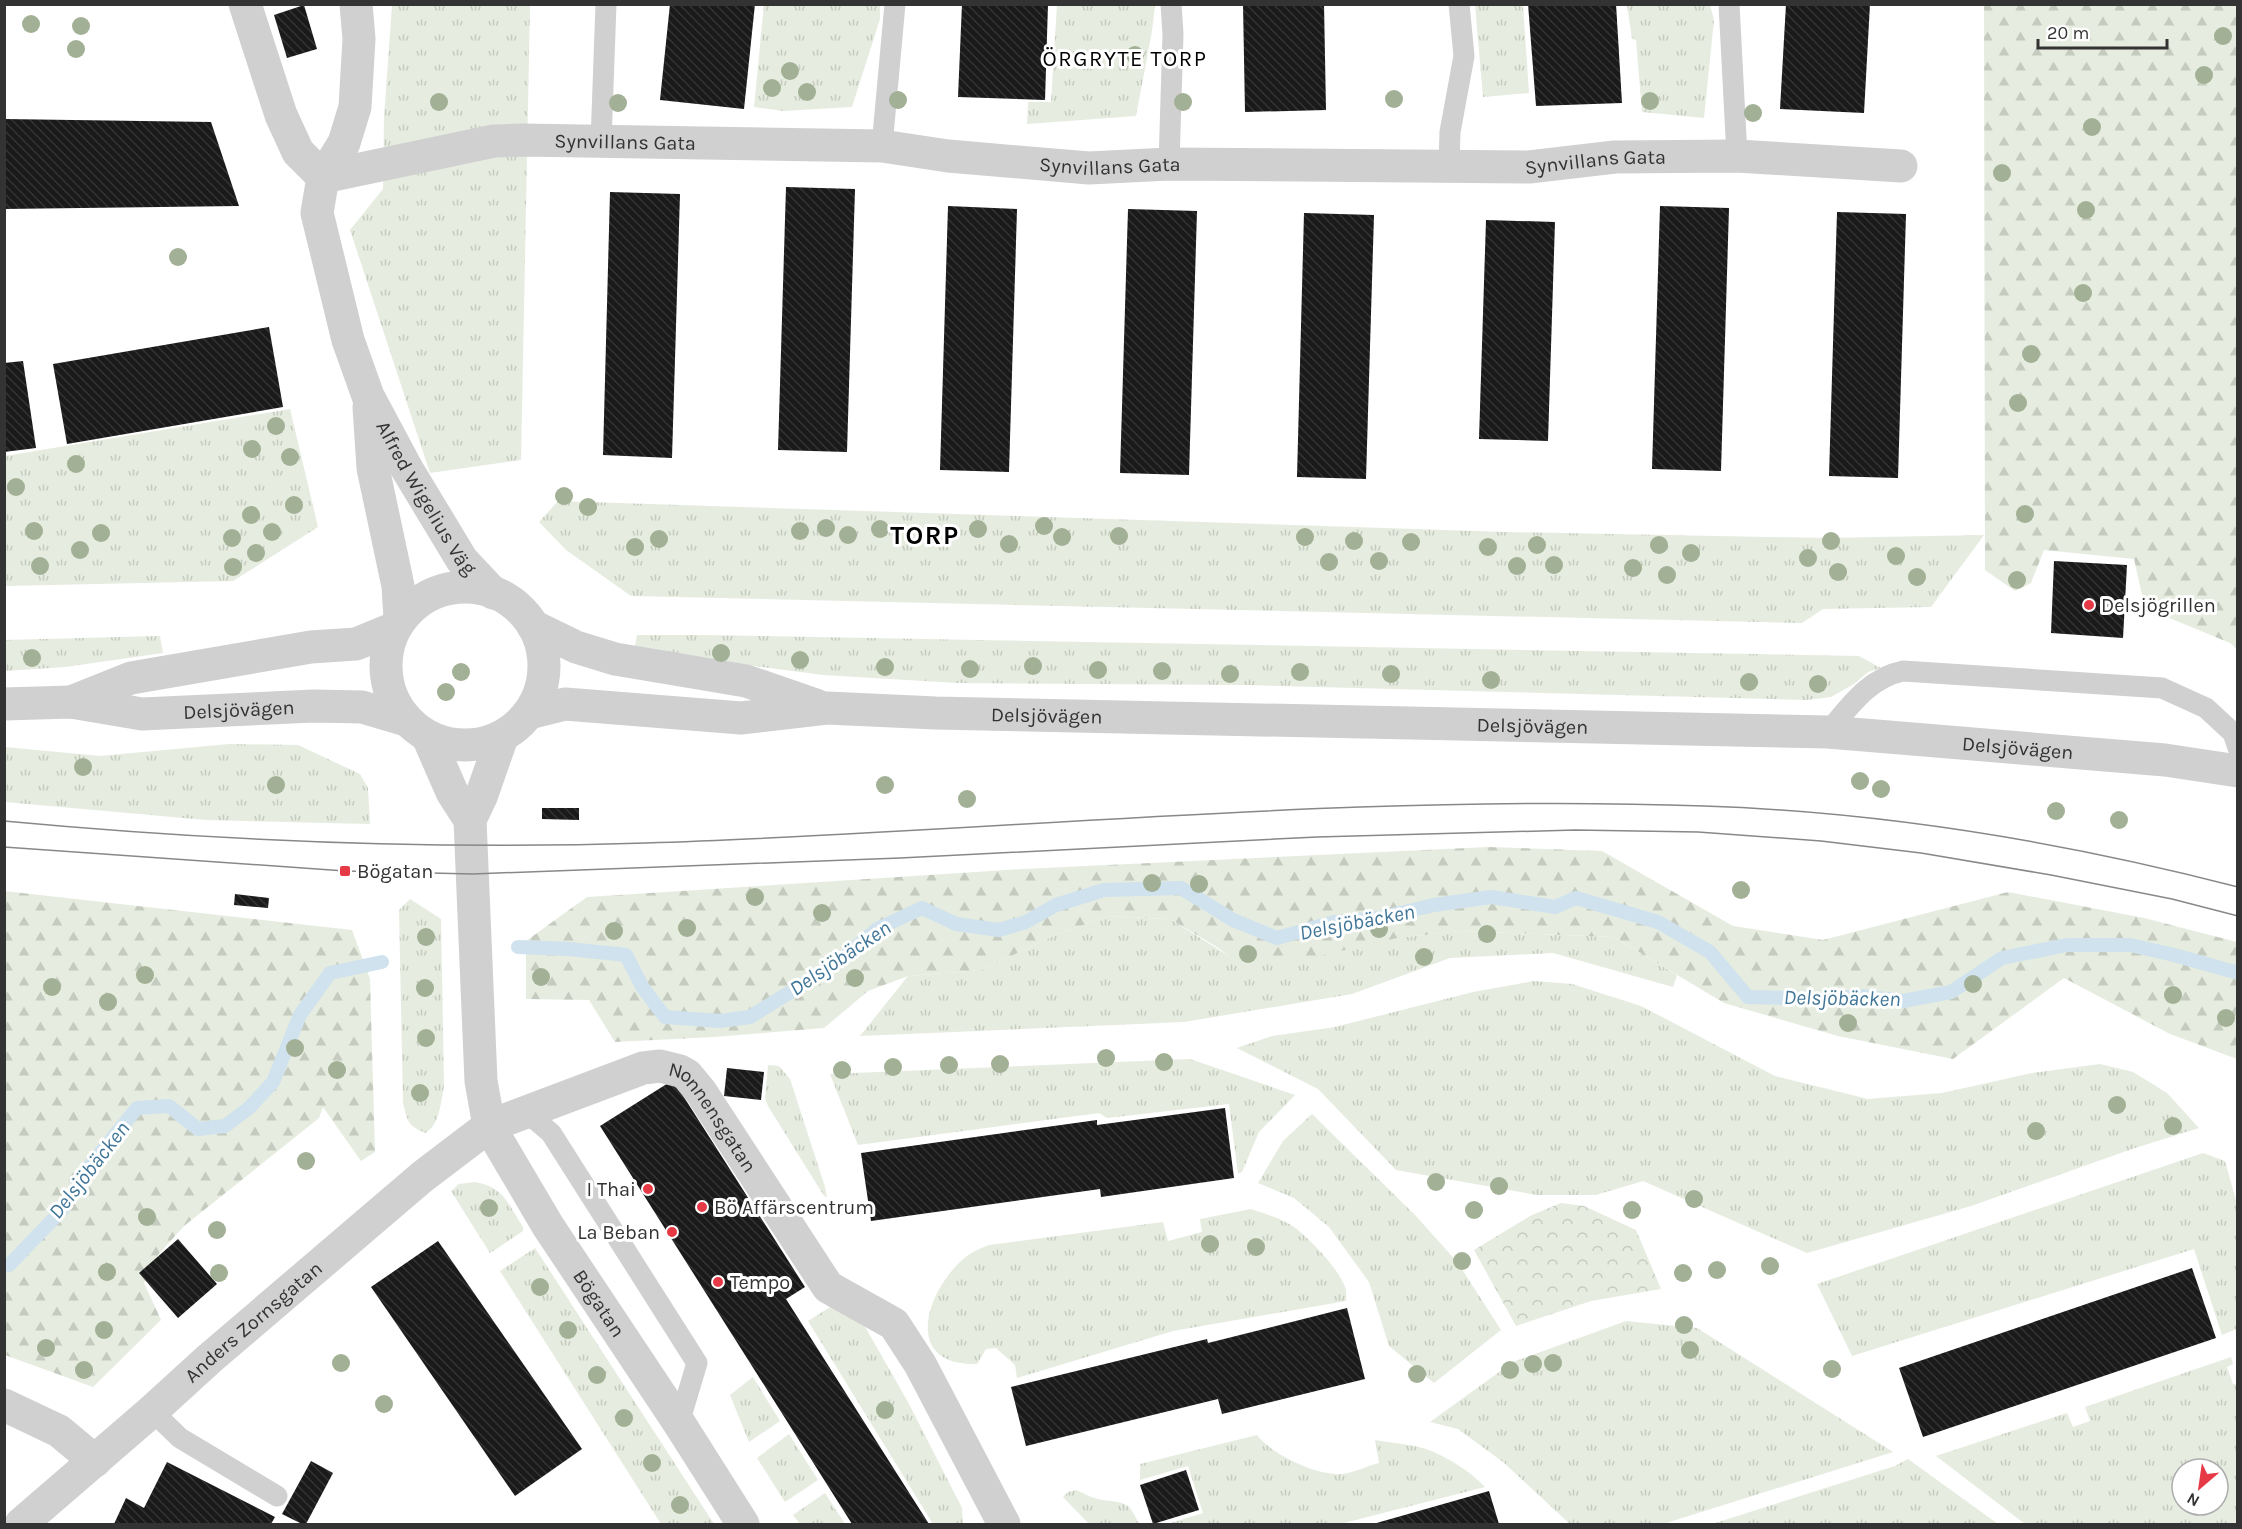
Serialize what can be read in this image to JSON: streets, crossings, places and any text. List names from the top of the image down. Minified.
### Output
{"streets":{"street":["Synvillans Gata","Alfred Wigelius Väg","Delsjövägen","Nonnensgatan","Bögatan","Anders Zornsgatan"]},"crossings":[["Synvillans Gata","Alfred Wigelius Väg"],["Alfred Wigelius Väg","Delsjövägen"],["Alfred Wigelius Väg","Bögatan"],["Delsjövägen","Bögatan"],["Nonnensgatan","Bögatan"],["Nonnensgatan","Anders Zornsgatan"],["Bögatan","Anders Zornsgatan"]],"districts":["ÖRGRYTE TORP","TORP"],"water":["Delsjöbäcken"],"places":{"other":["Delsjögrillen","I Thai","Bö Affärscentrum","La Beban","Tempo"],"transit":["Bögatan"]},"scale_bar":"20 m","north":"bottom left"}
